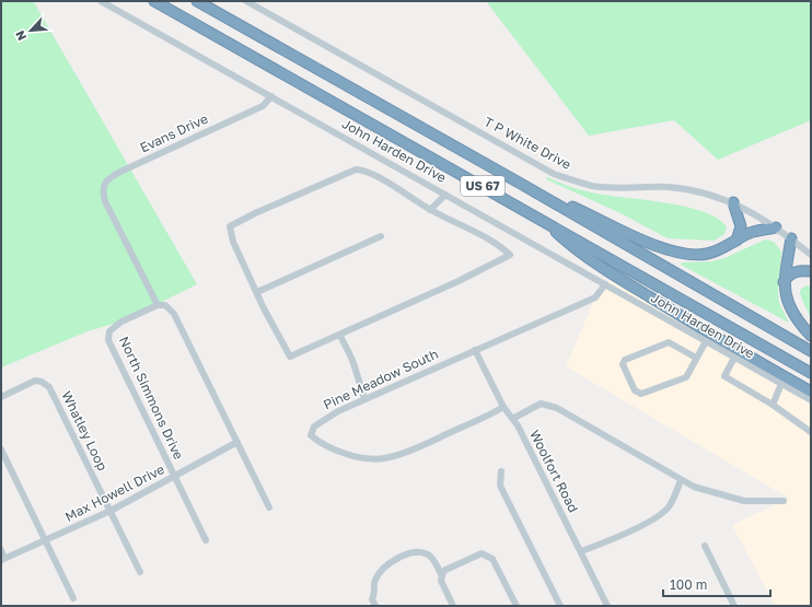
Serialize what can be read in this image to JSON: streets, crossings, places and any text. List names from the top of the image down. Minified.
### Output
{"streets":{"highway":["US 67"],"street":["Evans Drive","T P White Drive","John Harden Drive","Pine Meadow South","North Simmons Drive","Whatley Loop","Woolfort Road","Max Howell Drive"]},"crossings":[["Evans Drive","John Harden Drive"],["Evans Drive","North Simmons Drive"],["John Harden Drive","Pine Meadow South"],["Pine Meadow South","Woolfort Road"],["North Simmons Drive","Max Howell Drive"],["Whatley Loop","Max Howell Drive"]],"scale_bar":"100 m","north":"bottom left"}
